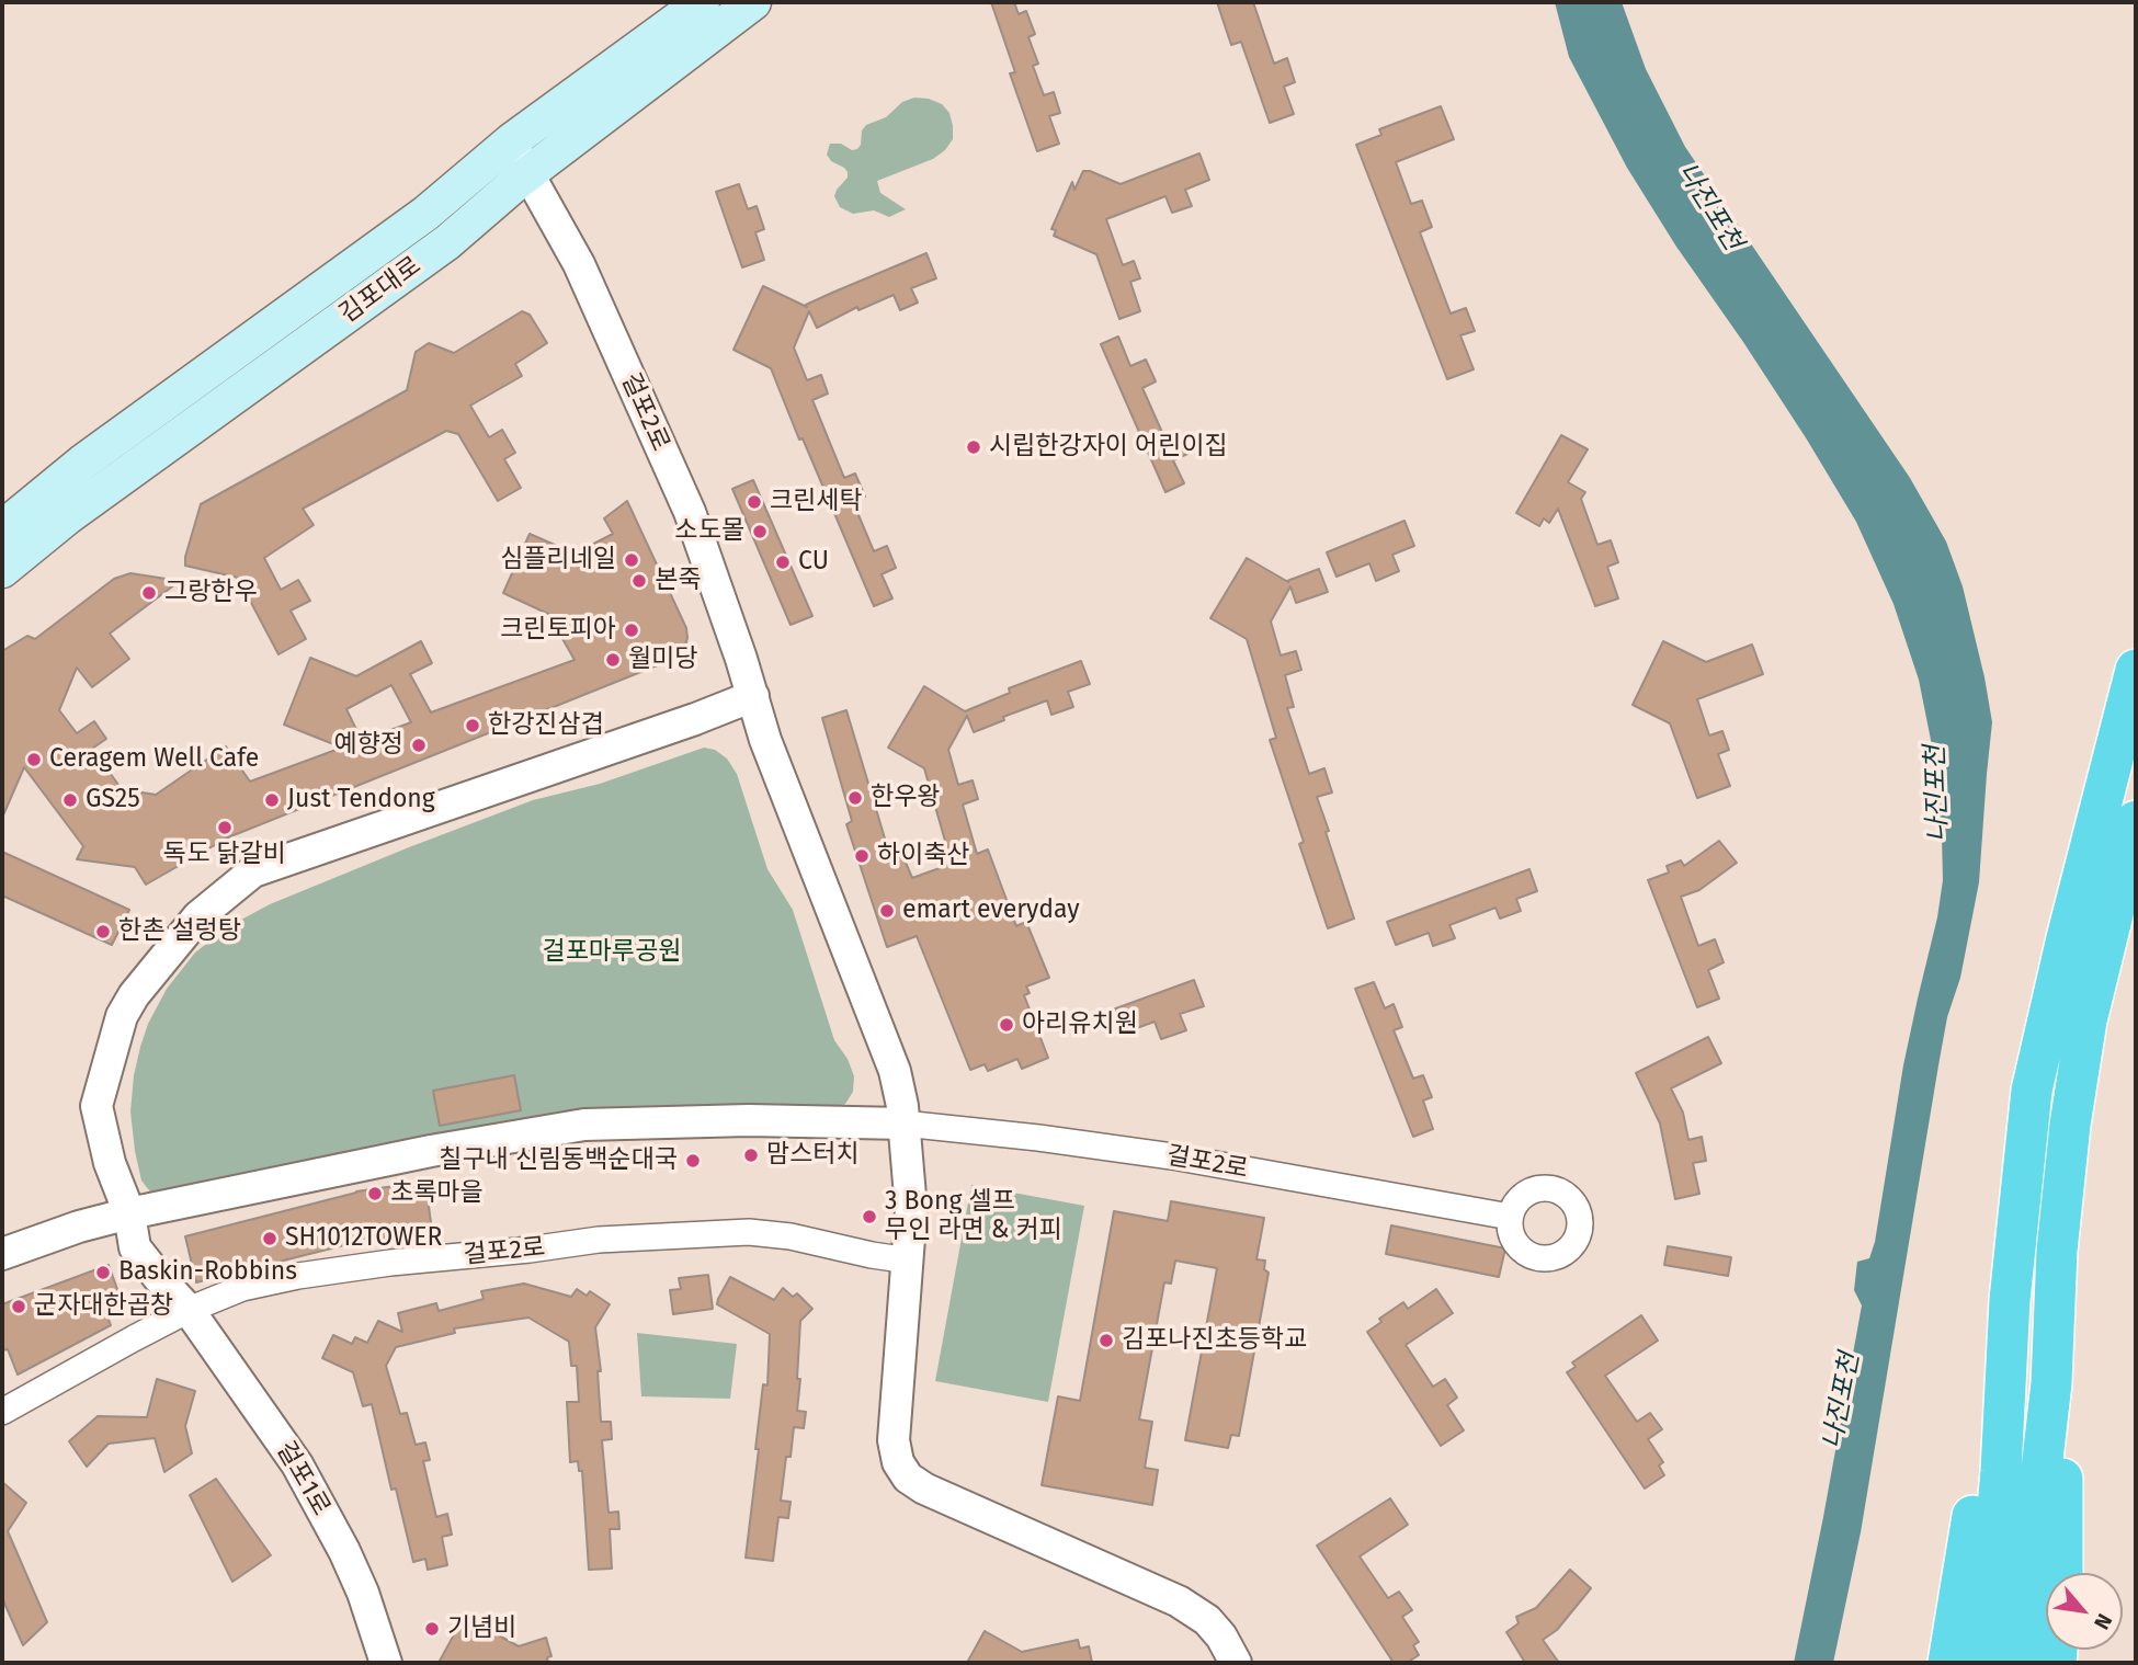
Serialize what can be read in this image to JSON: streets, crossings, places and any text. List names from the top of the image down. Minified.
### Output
{"streets":{"main road":["김포대로"],"street":["걸포2로","걸포1로"]},"crossings":[["김포대로","걸포2로"],["걸포2로","걸포1로"]],"water":["나진포천"],"parks":["걸포마루공원"],"places":["시립한강자이 어린이집","크린세탁","소도몰","심플리네일","CU","본죽","그랑한우","크린토피아","월미당","한강진삼겹","예향정","Ceragem Well Cafe","한우왕","GS25","Just Tendong","독도 닭갈비","하이축산","emart everyday","한촌 설렁탕","아리유치원","맘스터치","칠구내 신림동백순대국","초록마을","3 Bong 셀프 무인 라면 & 커피","SH1012TOWER","Baskin-Robbins","군자대한곱창","김포나진초등학교","기념비"],"north":"bottom right"}
